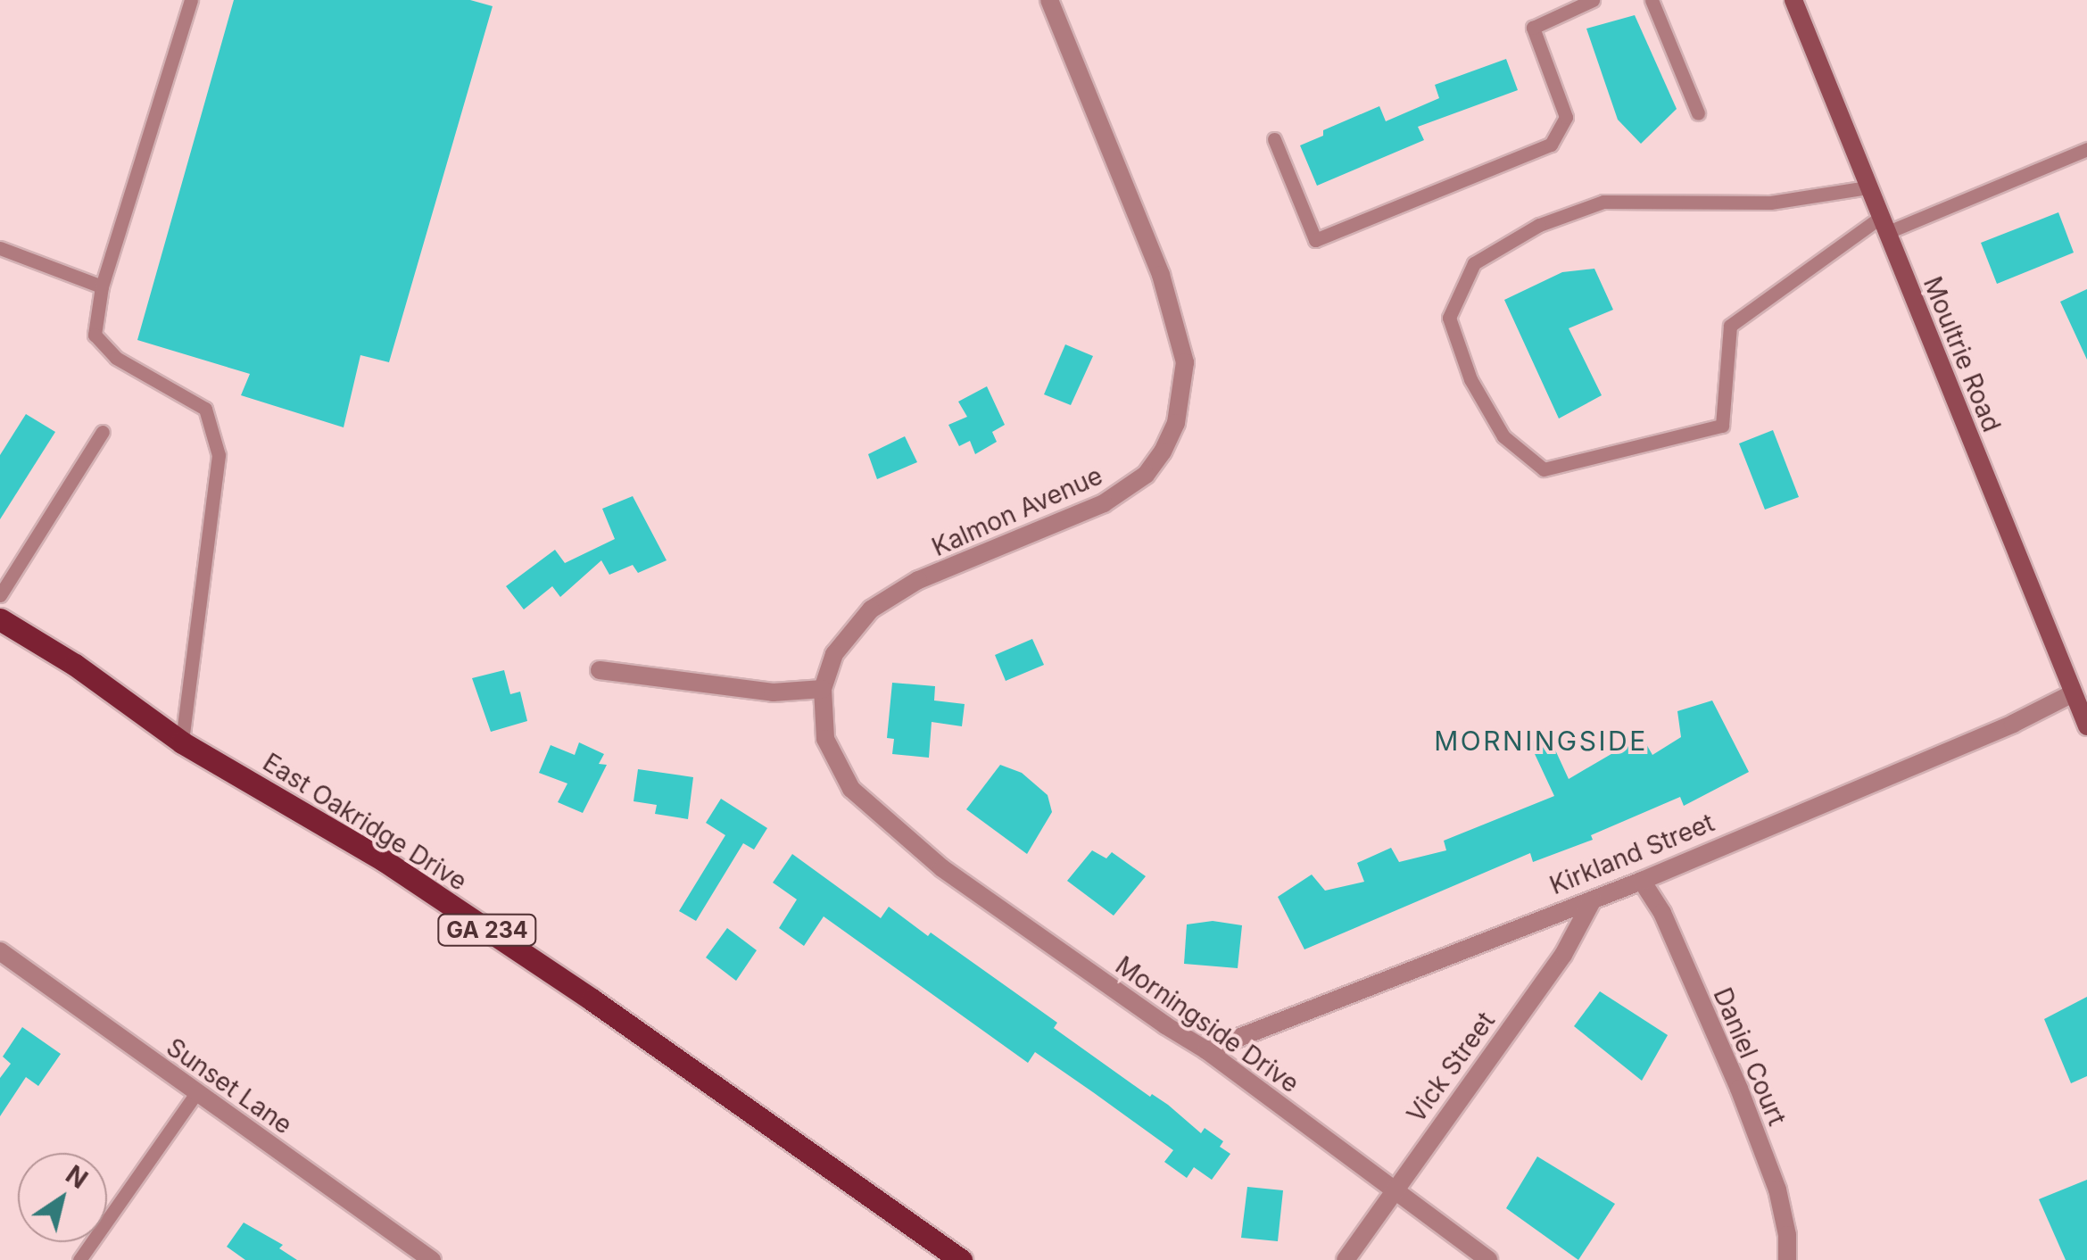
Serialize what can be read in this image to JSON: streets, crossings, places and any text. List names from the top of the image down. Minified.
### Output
{"streets":{"main road":["East Oakridge Drive","GA 234"],"street":["Moultrie Road","Kalmon Avenue","Kirkland Street","Morningside Drive","Daniel Court","Vick Street","Sunset Lane"]},"crossings":[["Moultrie Road","Kirkland Street"],["Kalmon Avenue","Morningside Drive"],["Kirkland Street","Morningside Drive"],["Kirkland Street","Daniel Court"],["Kirkland Street","Vick Street"],["Morningside Drive","Vick Street"]],"districts":["MORNINGSIDE"],"north":"top right"}
